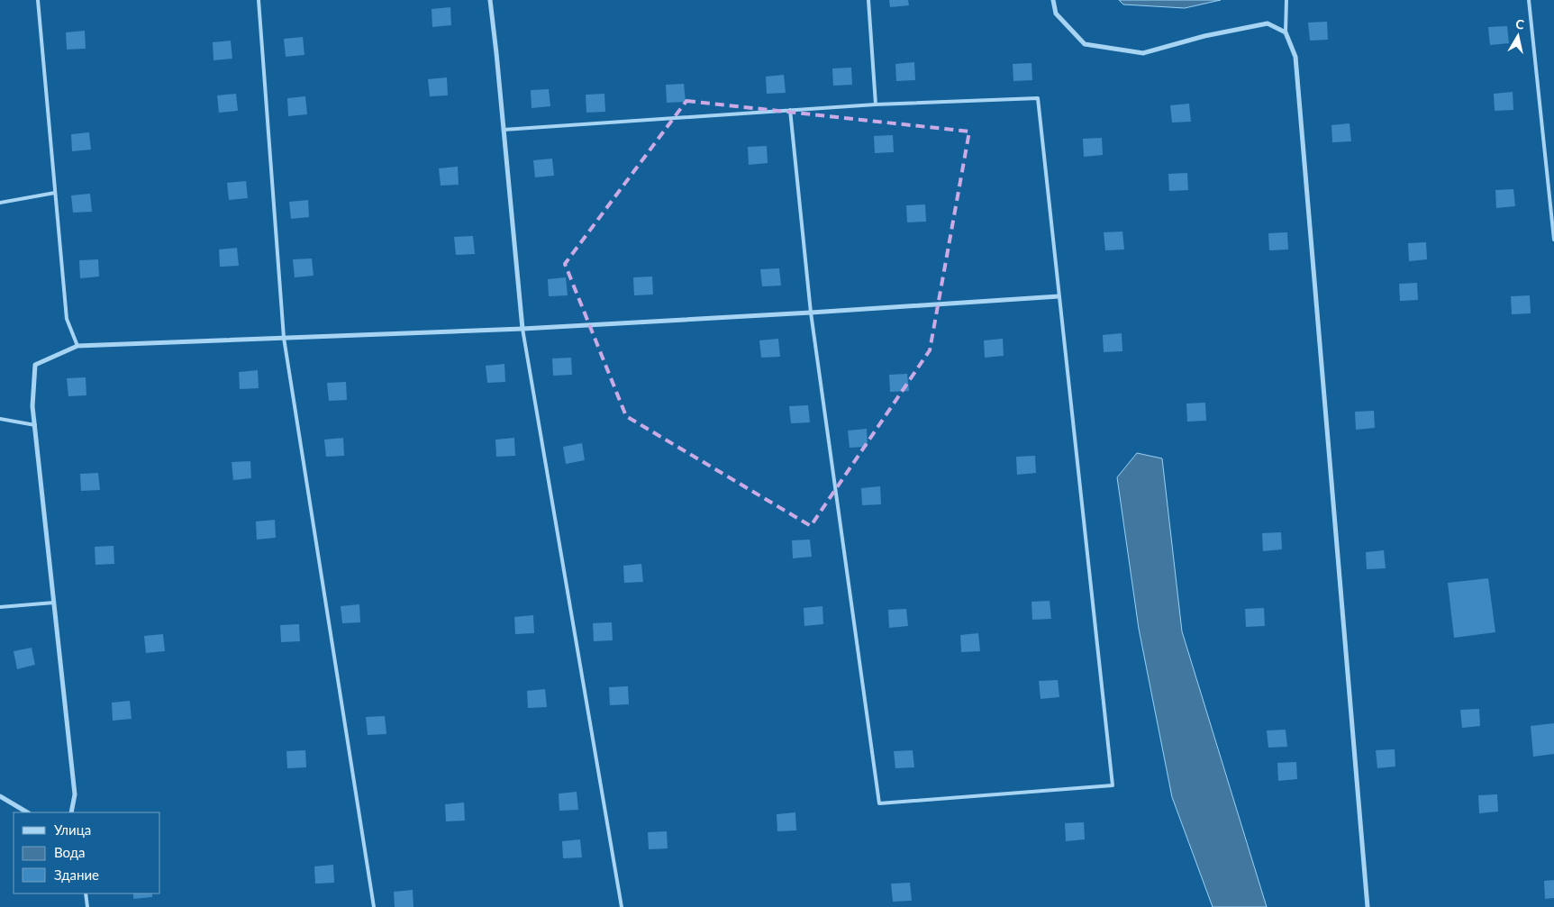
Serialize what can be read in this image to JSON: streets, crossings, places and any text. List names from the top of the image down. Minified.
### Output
{"legend":["Улица","Вода","Здание"],"north":"top"}
